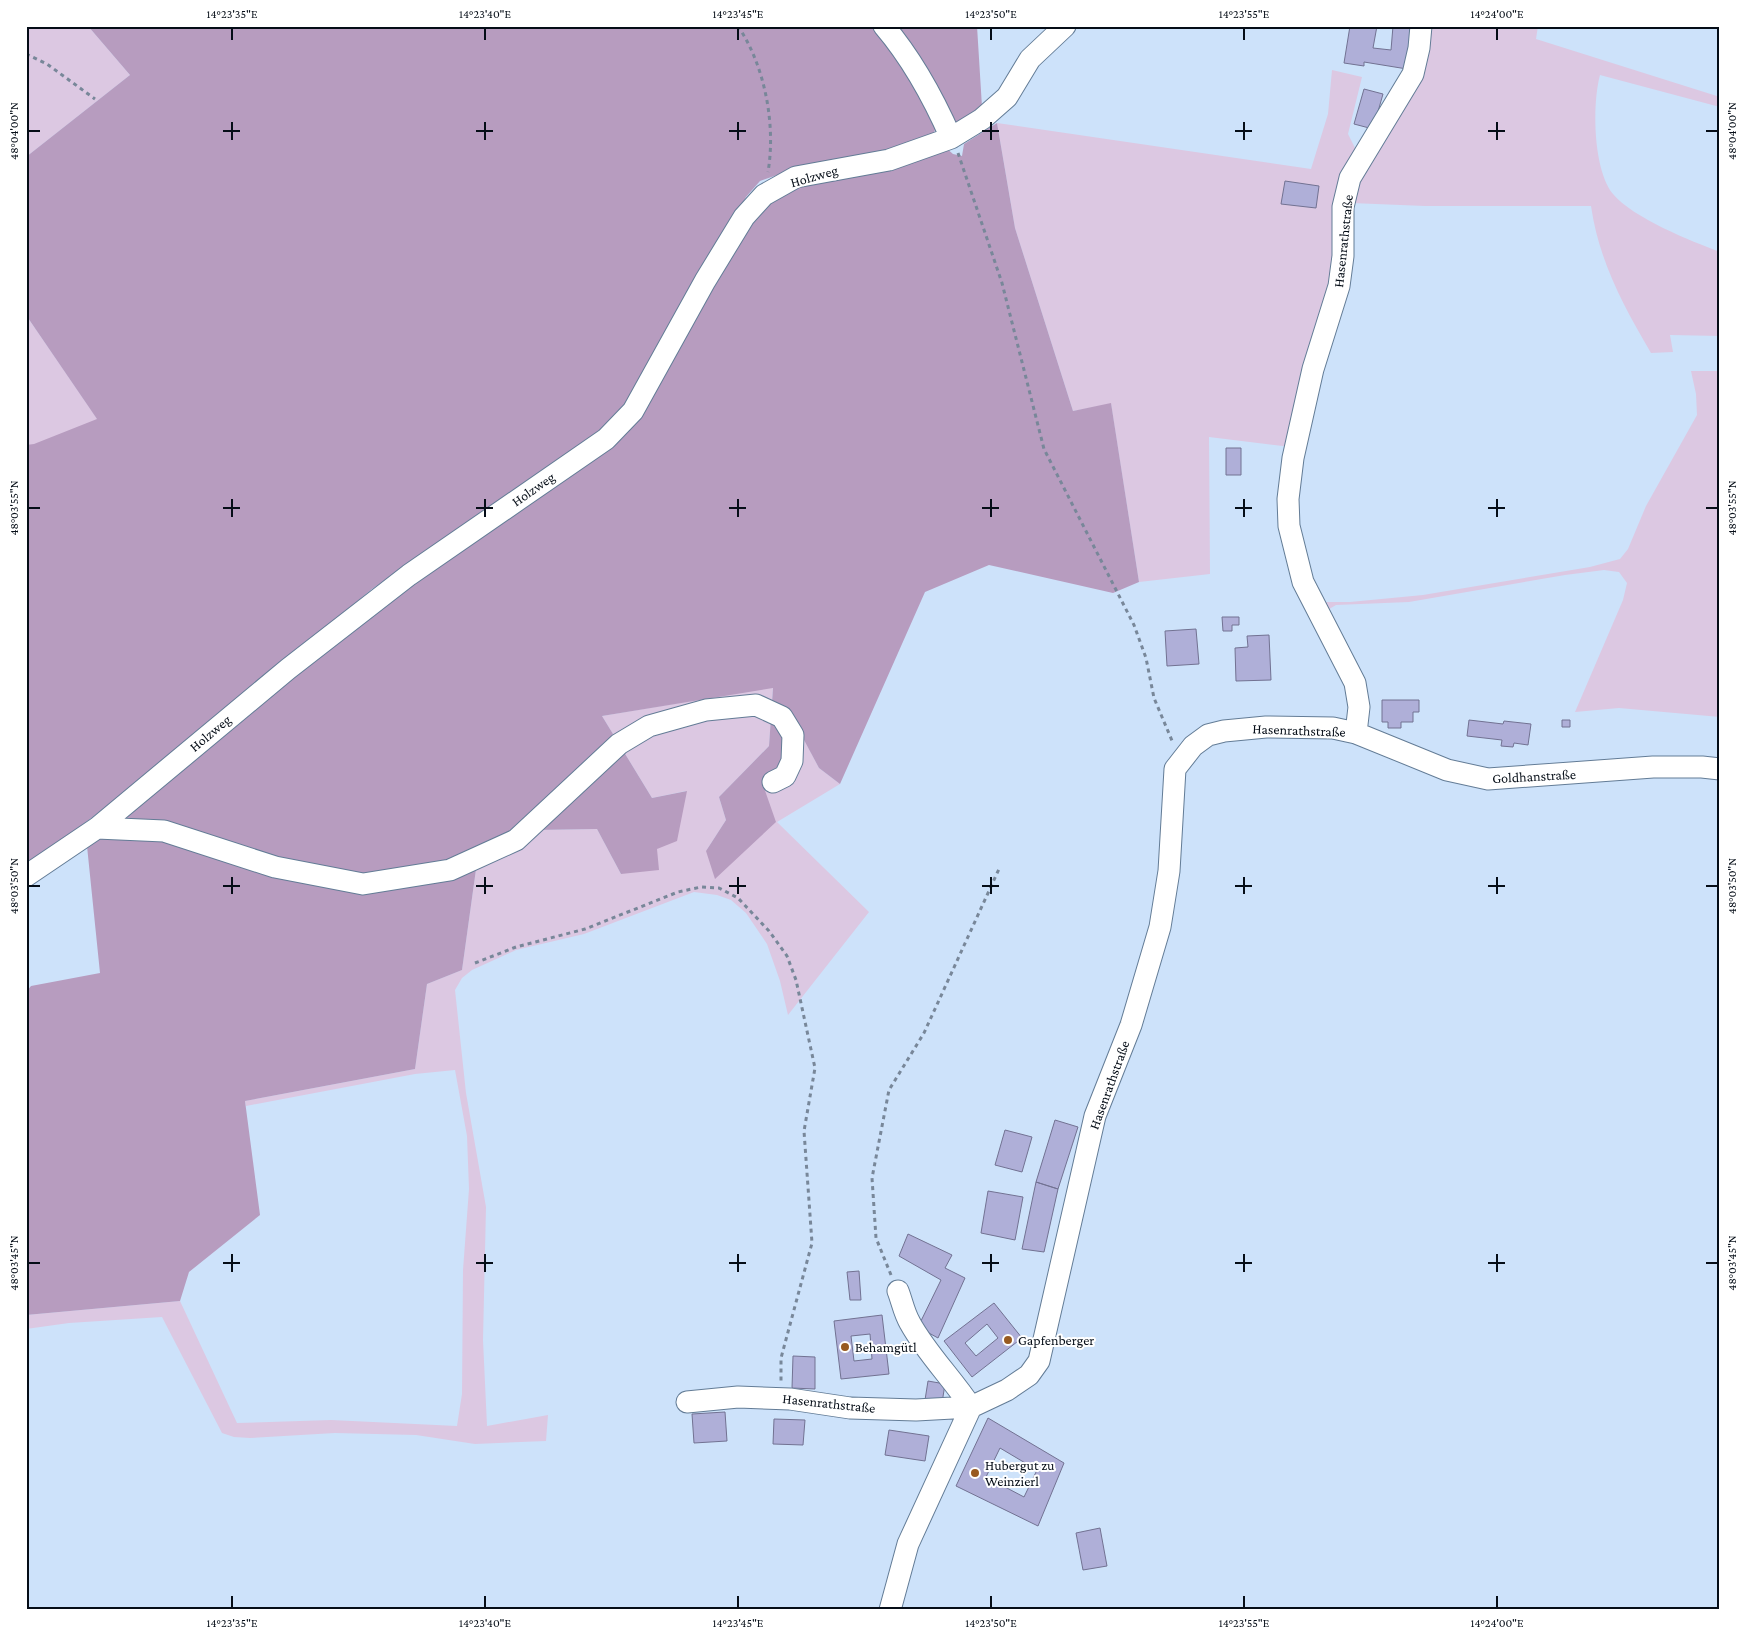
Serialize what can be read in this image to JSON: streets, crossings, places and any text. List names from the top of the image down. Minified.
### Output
{"streets":{"street":["Holzweg","Hasenrathstraße","Goldhanstraße"]},"crossings":[["Hasenrathstraße","Goldhanstraße"]],"places":["Gapfenberger","Behamgütl","Hubergut zu Weinzierl"],"coordinates":["14°23'35\"E","14°23'40\"E","14°23'45\"E","14°23'50\"E","14°23'55\"E","14°24'00\"E","48°04'00\"N","48°03'55\"N","48°03'50\"N","48°03'45\"N"]}
